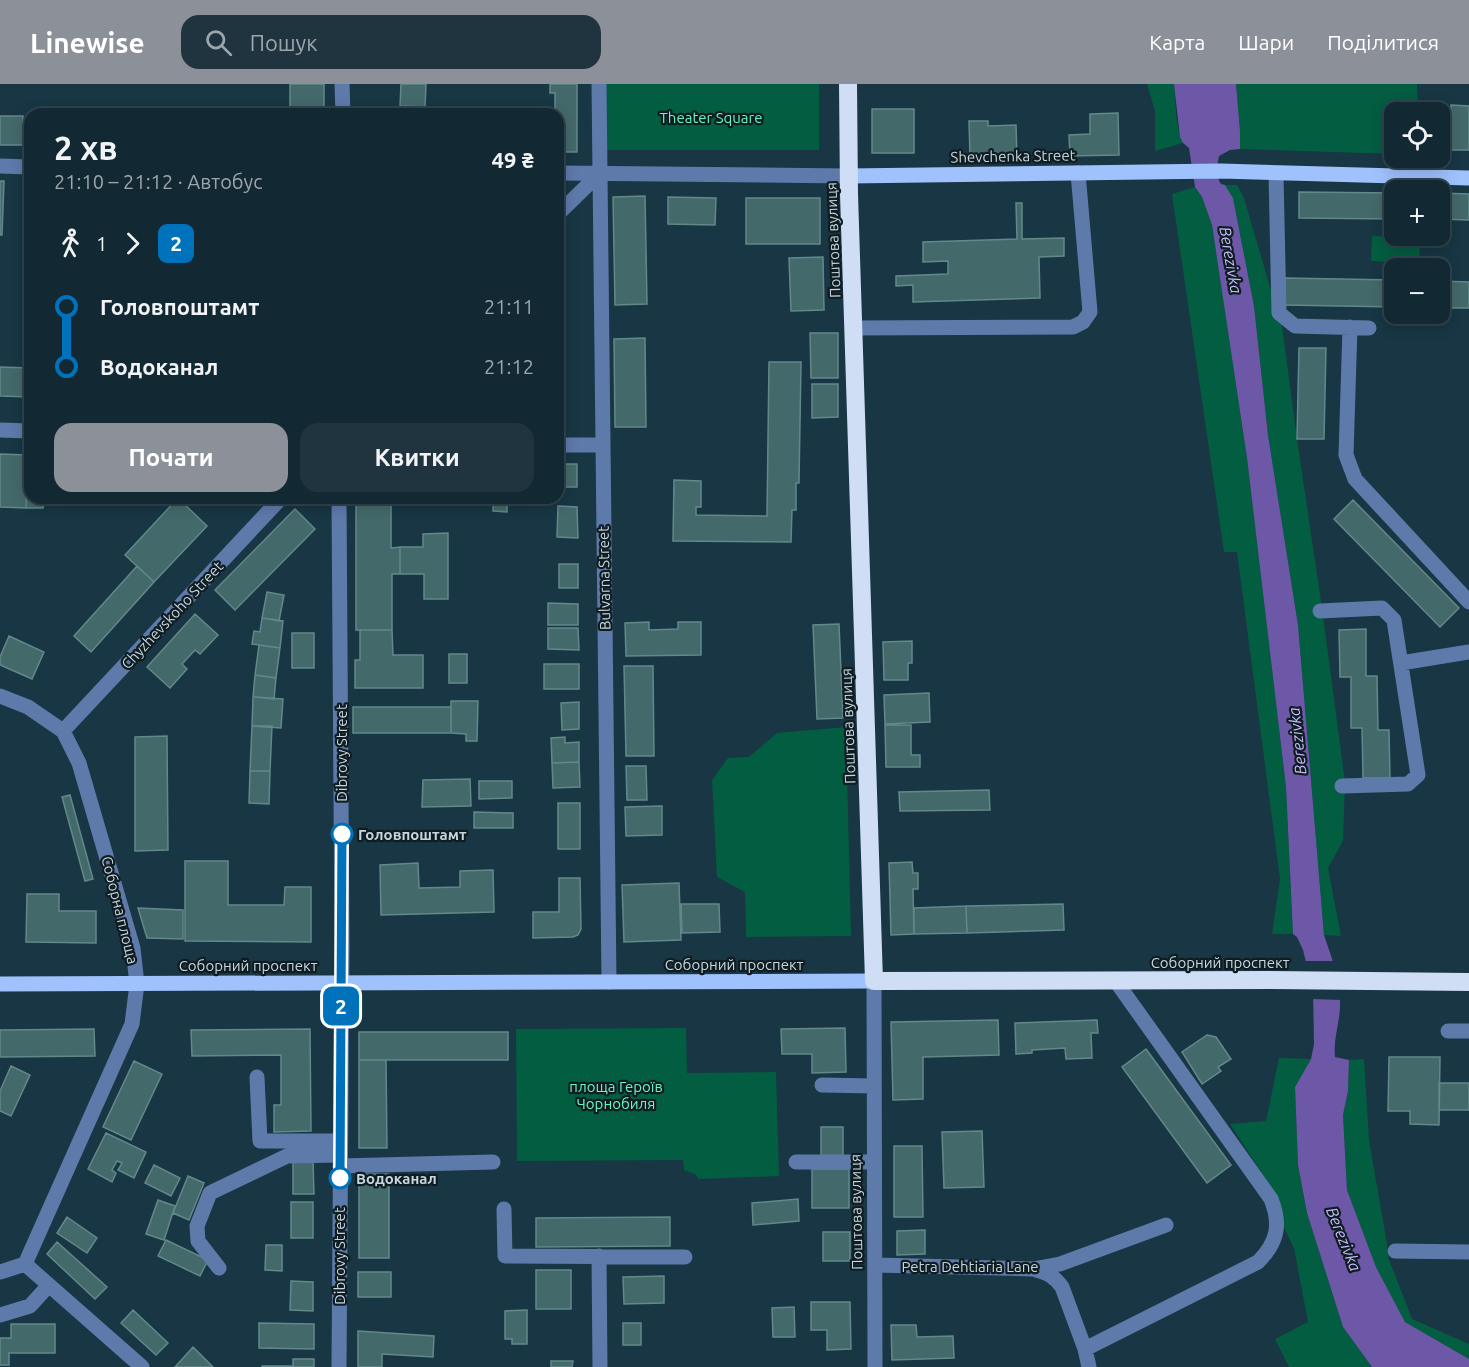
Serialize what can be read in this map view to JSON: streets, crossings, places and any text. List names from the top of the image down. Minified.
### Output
{"streets":{"highway":["Поштова вулиця","Соборний проспект"],"main road":["Shevchenka Street"],"street":["Bulvarna Street","Chyzhevskoho Street","Dibrovy Street","Соборна площа","Petra Dehtiaria Lane"]},"crossings":[["Shevchenka Street","Поштова вулиця"],["Shevchenka Street","Bulvarna Street"],["Поштова вулиця","Соборний проспект"],["Поштова вулиця","Petra Dehtiaria Lane"],["Bulvarna Street","Соборний проспект"],["Chyzhevskoho Street","Соборна площа"],["Dibrovy Street","Соборний проспект"],["Соборна площа","Соборний проспект"]],"water":["Berezivka"],"parks":["Theater Square","площа Героїв Чорнобиля"],"places":["Головпоштамт","Водоканал"],"lines":["bus line 2"],"page":{"header":"Linewise","search":"Пошук","nav":["Карта","Шари","Поділитися"],"on_map":"2","map_buttons":["+","−"],"heading":["2 хв","21:10 – 21:12 · Автобус","49 ₴"],"legs":["1","2"],"list":[{"name":"Головпоштамт","value":"21:11"},{"name":"Водоканал","value":"21:12"}],"buttons":["Почати","Квитки"]}}
